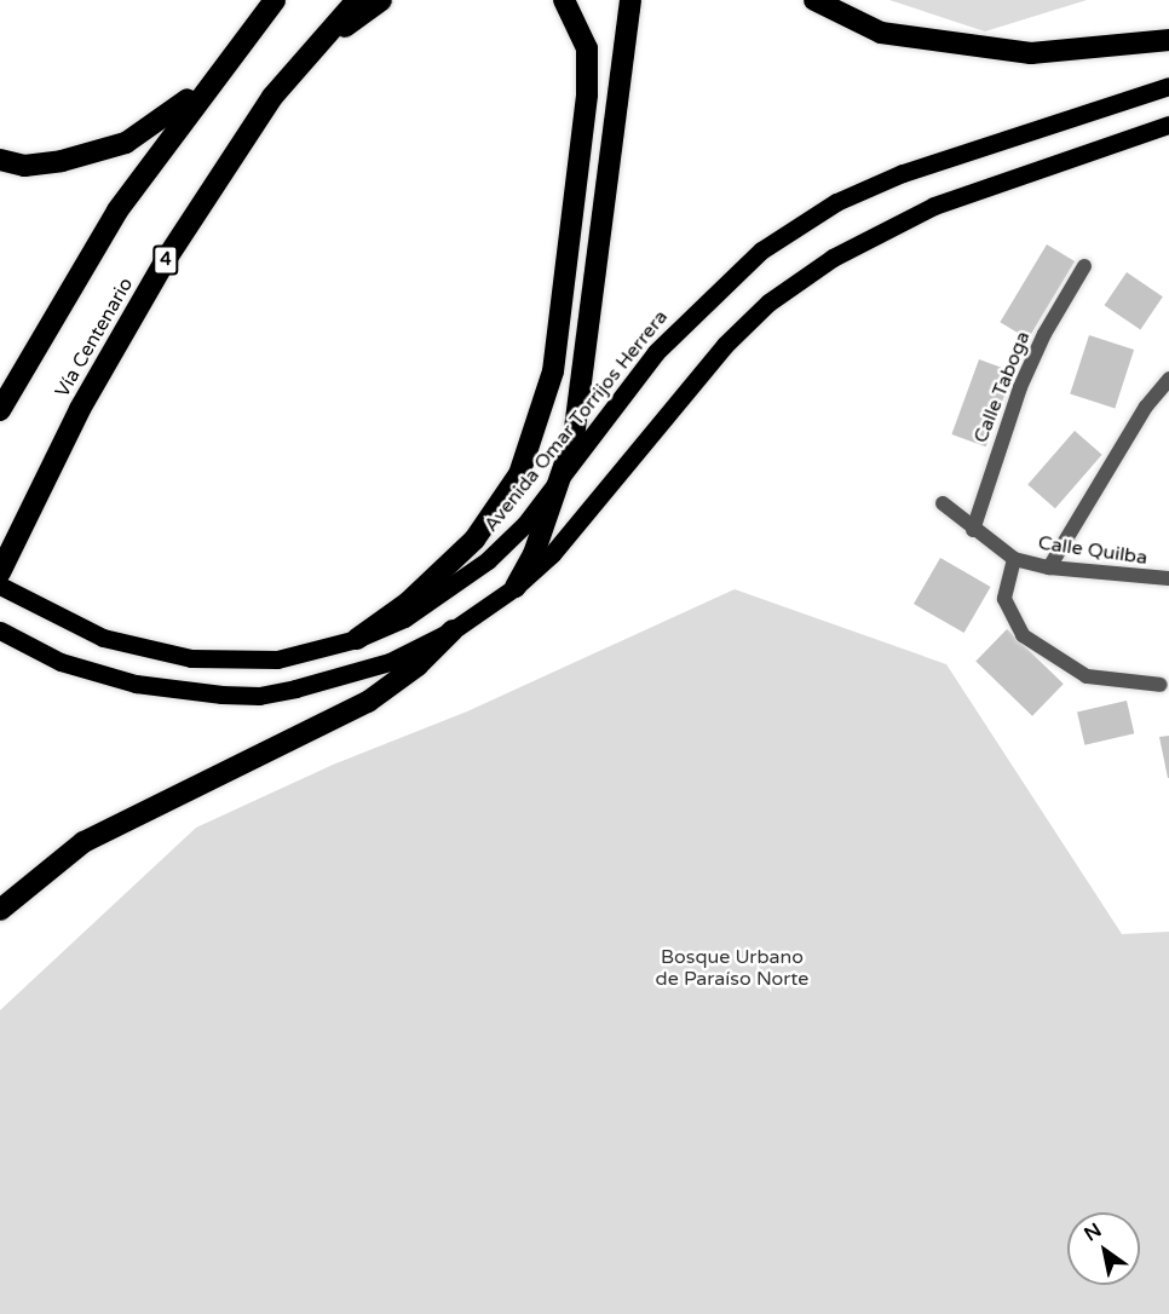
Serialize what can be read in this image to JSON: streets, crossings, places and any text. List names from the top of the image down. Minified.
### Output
{"streets":{"highway":["4","Vía Centenario"],"main road":["Avenida Omar Torrijos Herrera"],"street":["Calle Taboga","Calle Quilba"]},"crossings":[["Calle Taboga","Calle Quilba"]],"parks":["Bosque Urbano de Paraíso Norte"],"north":"top left"}
